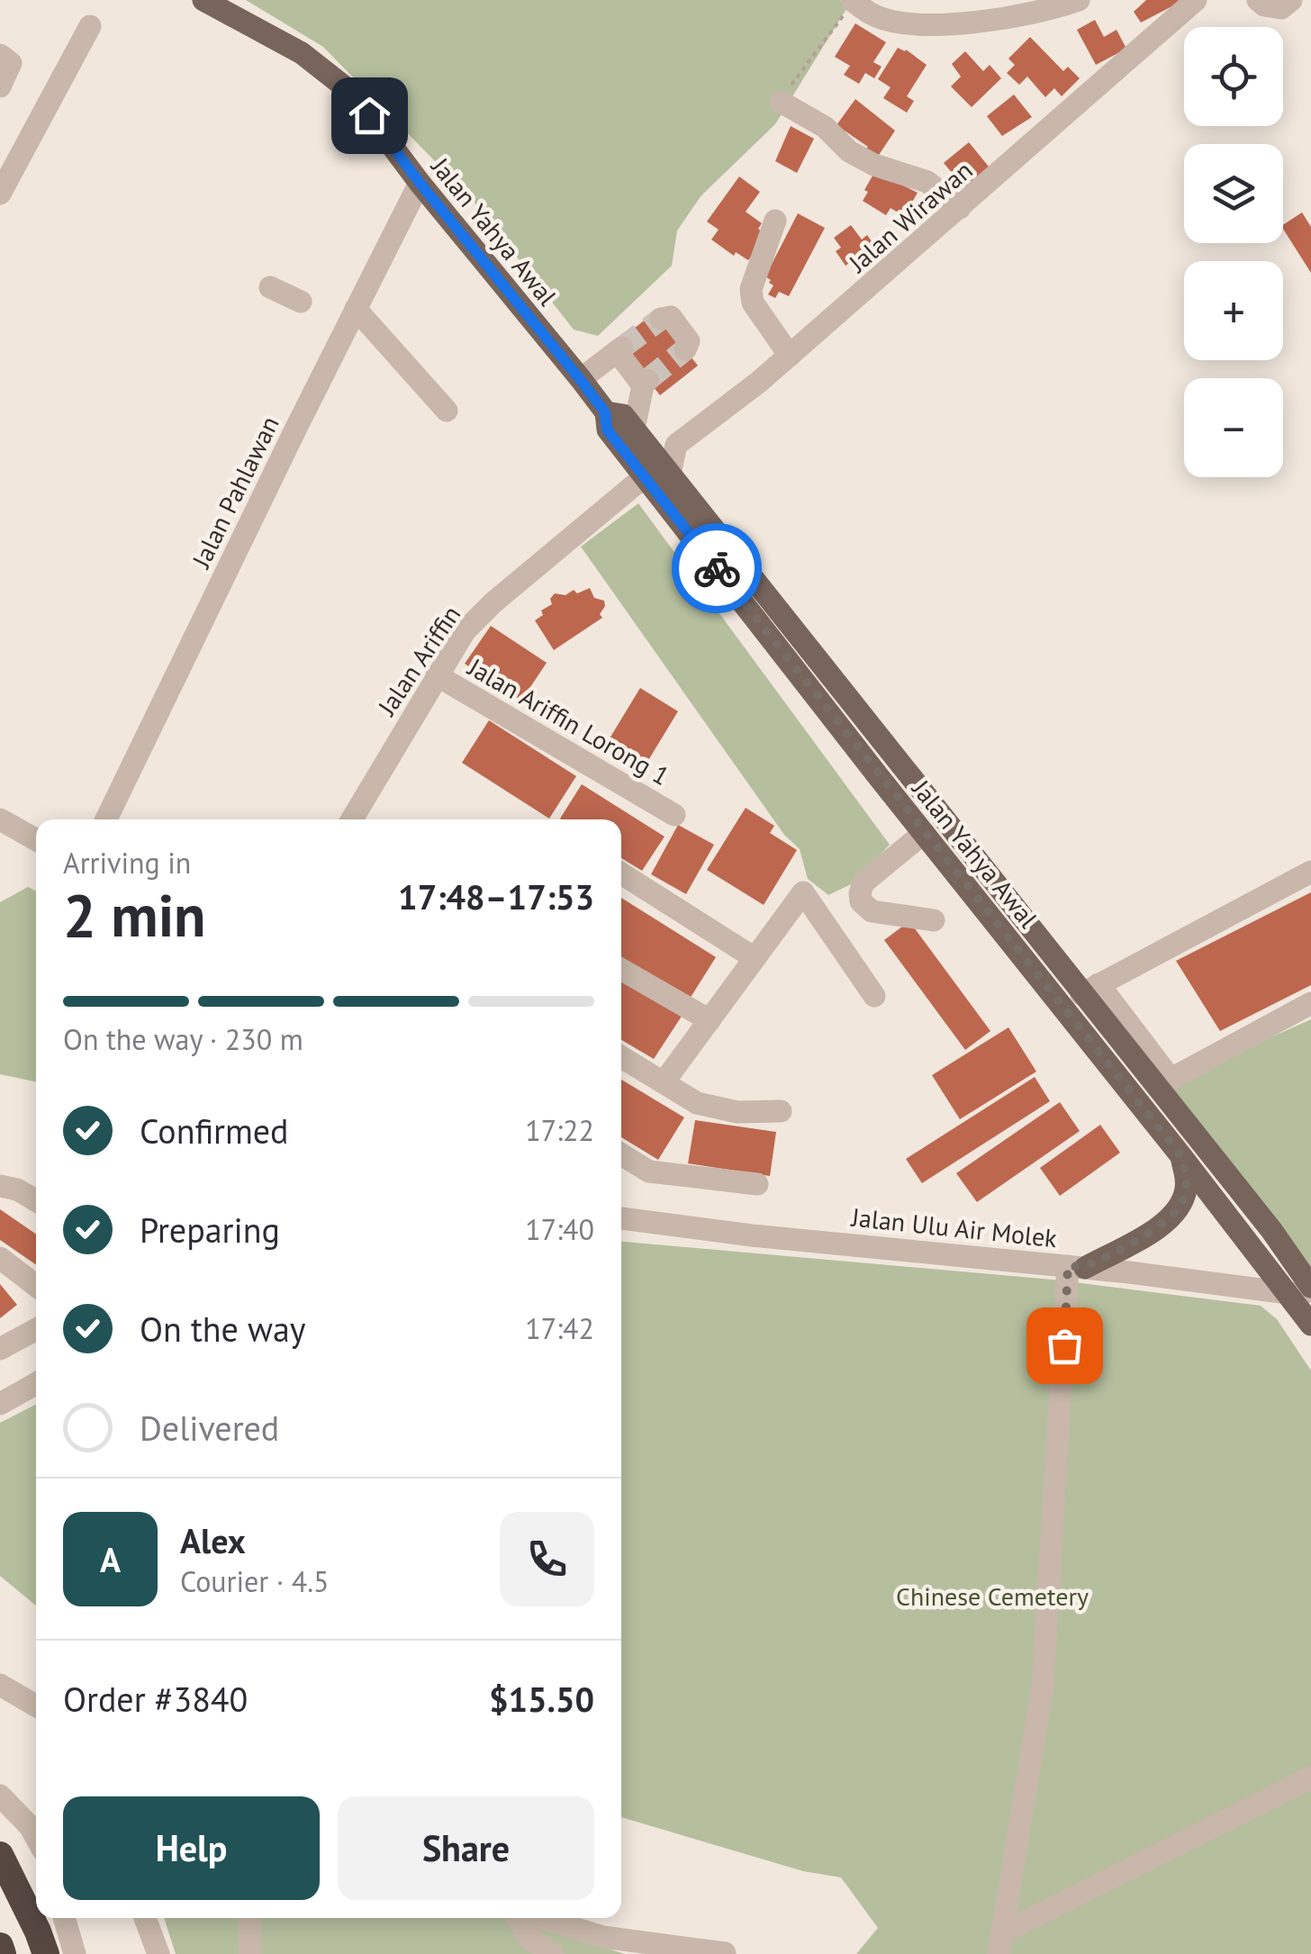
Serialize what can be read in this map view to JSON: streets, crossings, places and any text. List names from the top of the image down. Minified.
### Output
{"streets":{"main road":["Jalan Yahya Awal"],"street":["Jalan Wirawan","Jalan Pahlawan","Jalan Ariffin","Jalan Ariffin Lorong 1","Jalan Ulu Air Molek"]},"crossings":[["Jalan Yahya Awal","Jalan Pahlawan"],["Jalan Yahya Awal","Jalan Ariffin"],["Jalan Yahya Awal","Jalan Ulu Air Molek"],["Jalan Ariffin","Jalan Ariffin Lorong 1"]],"parks":["Chinese Cemetery"],"page":{"map_buttons":["+","−"],"heading":["2 min","Arriving in","17:48–17:53"],"panel":["Alex","Courier · 4.5","Order #3840","$15.50"],"bar":"On the way · 230 m","list":[["Confirmed","17:22"],["Preparing","17:40"],["On the way","17:42"],"Delivered"],"round":"A","buttons":["Help","Share"]}}
